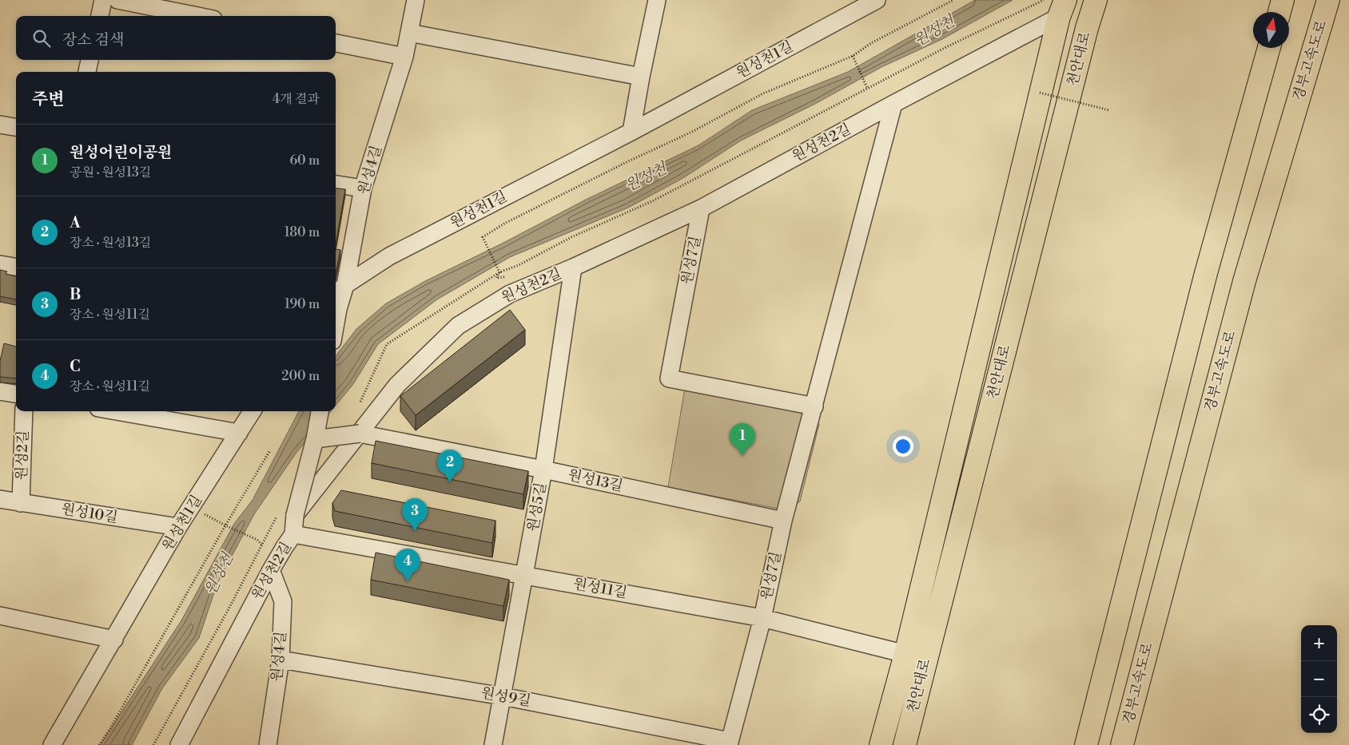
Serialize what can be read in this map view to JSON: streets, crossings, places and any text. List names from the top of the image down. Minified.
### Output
{"streets":{"main road":["천안대로","경부고속도로"],"street":["원성천1길","원성천2길","원성4길","원성7길","원성2길","원성13길","원성5길","원성10길","원성11길","원성9길"]},"crossings":[["천안대로","원성천2길"],["천안대로","원성11길"],["원성천1길","원성4길"],["원성천1길","원성10길"],["원성천2길","원성4길"],["원성천2길","원성7길"],["원성천2길","원성13길"],["원성천2길","원성5길"],["원성천2길","원성11길"],["원성4길","원성9길"],["원성7길","원성13길"],["원성7길","원성11길"],["원성7길","원성9길"],["원성2길","원성10길"],["원성13길","원성5길"],["원성5길","원성11길"],["원성5길","원성9길"]],"water":["원성천"],"north":"top","page":{"search":"장소 검색","heading":["주변","4개 결과"],"list":[{"mark":"1","name":"원성어린이공원","note":"공원 · 원성13길","value":"60 m"},{"mark":"2","name":"A","note":"장소 · 원성13길","value":"180 m"},{"mark":"3","name":"B","note":"장소 · 원성11길","value":"190 m"},{"mark":"4","name":"C","note":"장소 · 원성11길","value":"200 m"}],"pins":["1","2","3","4"],"map_buttons":["+","−"]}}
